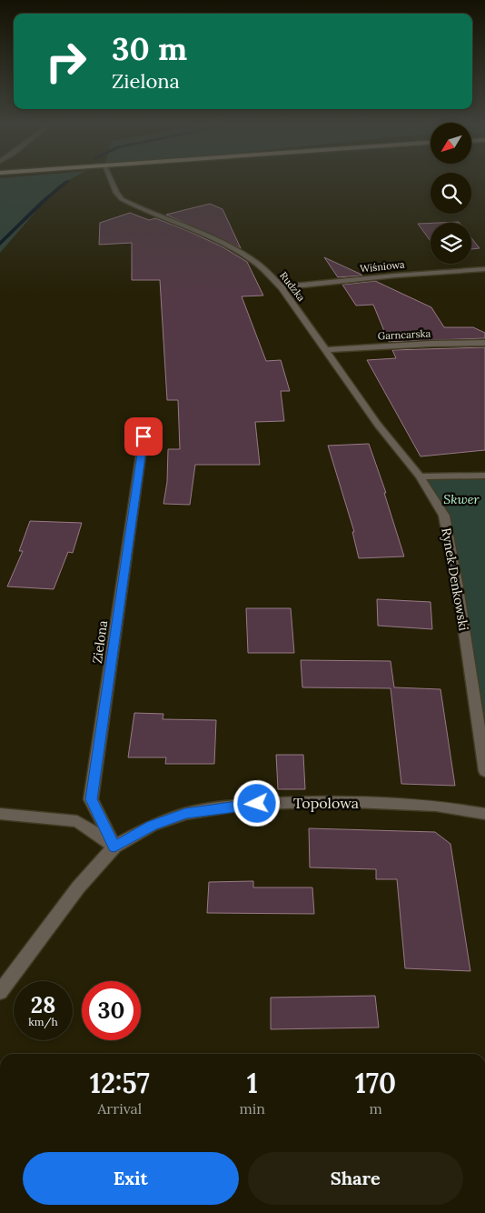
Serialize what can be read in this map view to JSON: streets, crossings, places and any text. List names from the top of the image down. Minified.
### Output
{"streets":{"street":["Wiśniowa","Rudzka","Garncarska","Rynek Denkowski","Zielona","Topolowa"]},"crossings":[["Wiśniowa","Rudzka"],["Rudzka","Garncarska"],["Rudzka","Rynek Denkowski"],["Zielona","Topolowa"]],"parks":["Skwer"],"north":"bottom left","page":{"turn":["30 m","Zielona"],"speed":"28 km/h","limit":"30","eta":["12:57","Arrival","1","min","170","m"],"buttons":["Exit","Share"]}}
